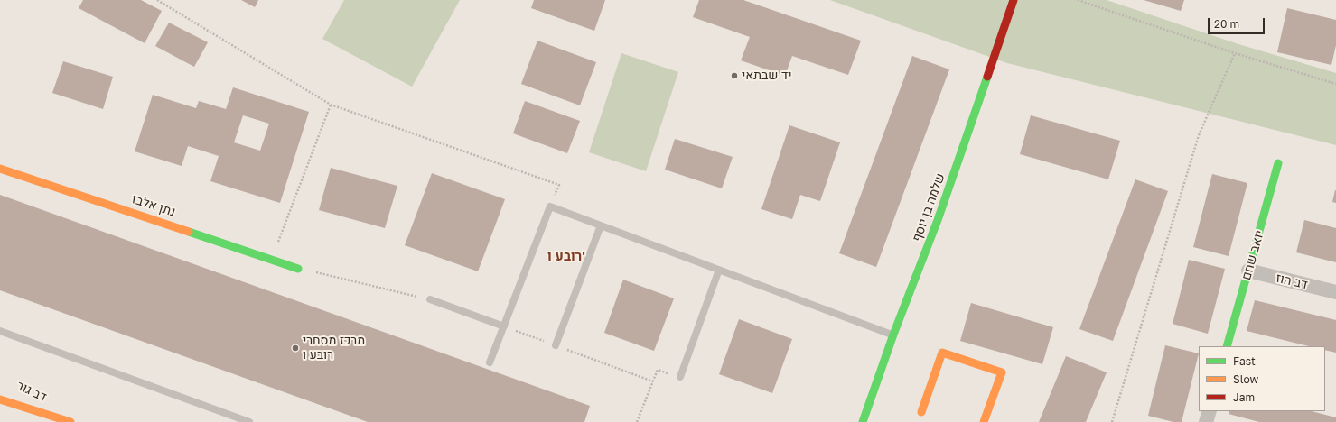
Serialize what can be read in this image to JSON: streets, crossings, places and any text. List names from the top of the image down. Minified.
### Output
{"streets":{"street":["נתן אלבז","שלמה בן יוסף","יואב שחם","דב הוז","דב גור"]},"crossings":[["יואב שחם","דב הוז"]],"districts":["רובע ו'"],"places":["יד שבתאי","מרכז מסחרי רובע ו"],"legend":["Fast","Slow","Jam"],"scale_bar":"20 m"}
